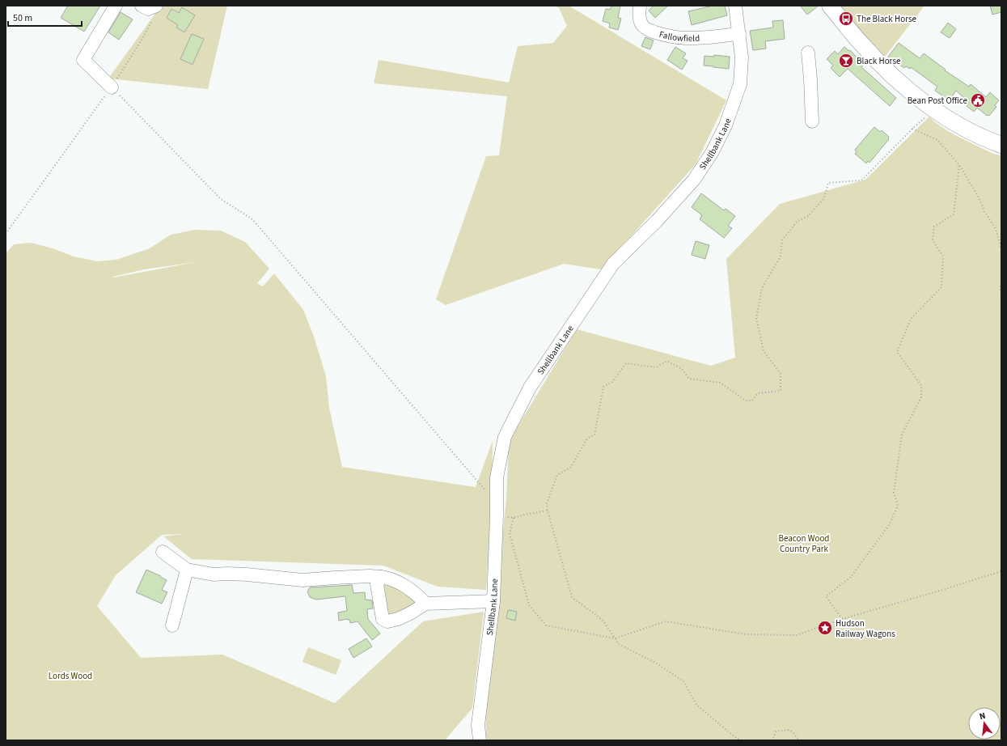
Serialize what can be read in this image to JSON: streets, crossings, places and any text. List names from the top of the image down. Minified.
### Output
{"streets":{"street":["Fallowfield","Shellbank Lane"]},"crossings":[["Fallowfield","Shellbank Lane"]],"parks":["Beacon Wood Country Park","Lords Wood"],"places":{"bus stop":["The Black Horse"],"bar":["Black Horse"],"public building":["Bean Post Office"],"place":["Hudson Railway Wagons"]},"scale_bar":"50 m","north":"top"}
